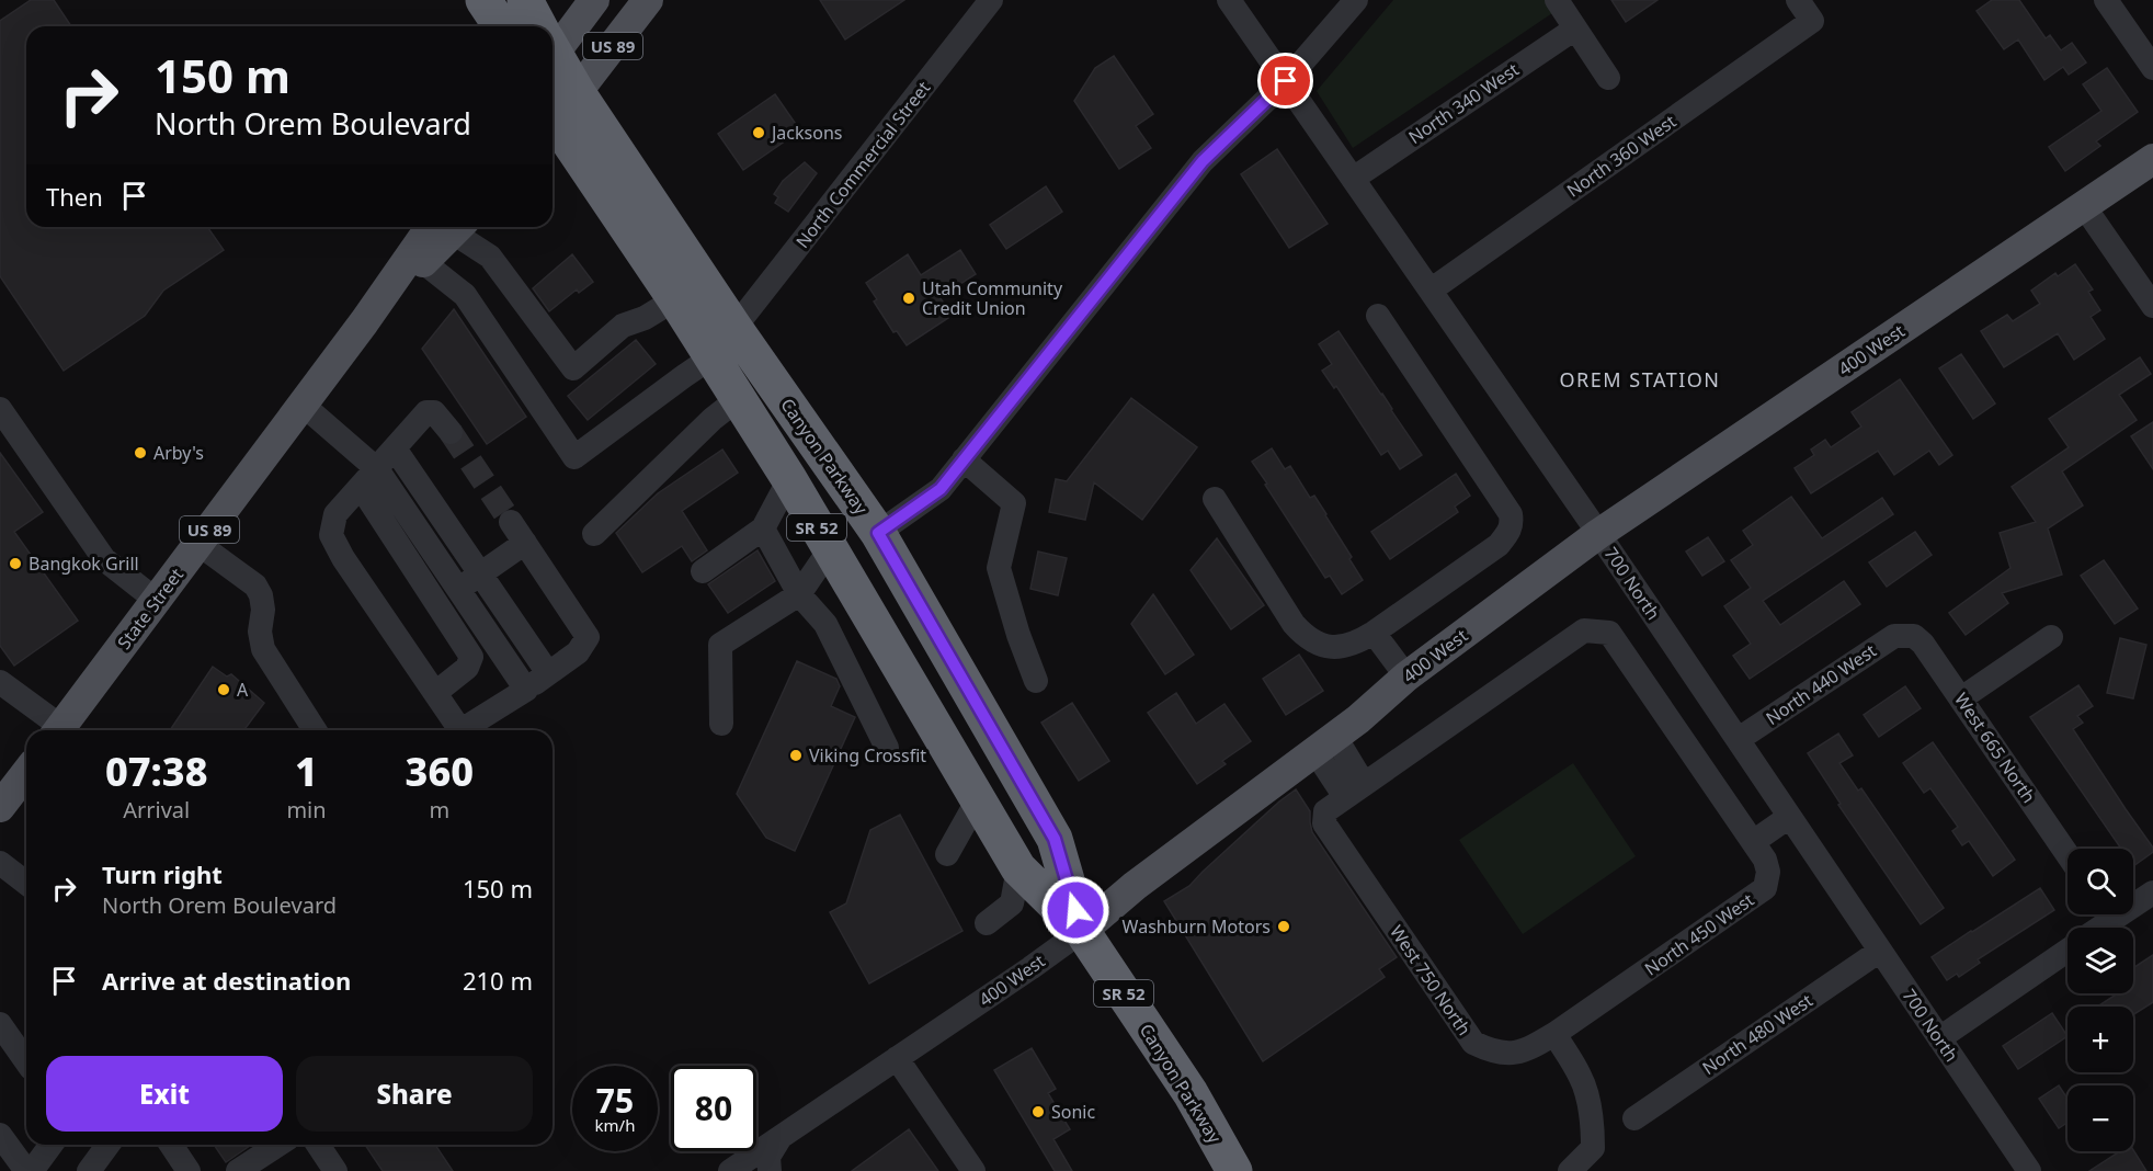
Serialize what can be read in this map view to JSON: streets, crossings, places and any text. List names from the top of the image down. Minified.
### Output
{"streets":{"highway":["Canyon Parkway","SR 52"],"main road":["US 89","400 West","State Street"],"street":["North 340 West","North 360 West","North Commercial Street","700 North","North 440 West","West 665 North","North 450 West","West 750 North","North 480 West"]},"crossings":[["US 89","Canyon Parkway"],["North 340 West","700 North"],["North 360 West","700 North"],["North Commercial Street","Canyon Parkway"],["400 West","Canyon Parkway"],["400 West","700 North"],["700 North","North 440 West"],["700 North","North 480 West"],["North 440 West","West 665 North"],["North 450 West","West 750 North"]],"districts":["OREM STATION"],"places":["Jacksons","Utah Community Credit Union","Arby's","Bangkok Grill","A","Viking Crossfit","Washburn Motors","Sonic"],"page":{"turn":["150 m","North Orem Boulevard"],"then":"Then","eta":["07:38","Arrival","1","min","360","m"],"list":[{"name":"Turn right","note":"North Orem Boulevard","value":"150 m"},{"name":"Arrive at destination","value":"210 m"}],"map_buttons":["+","−"],"buttons":["Exit","Share"],"speed":"75 km/h","limit":"80"}}
